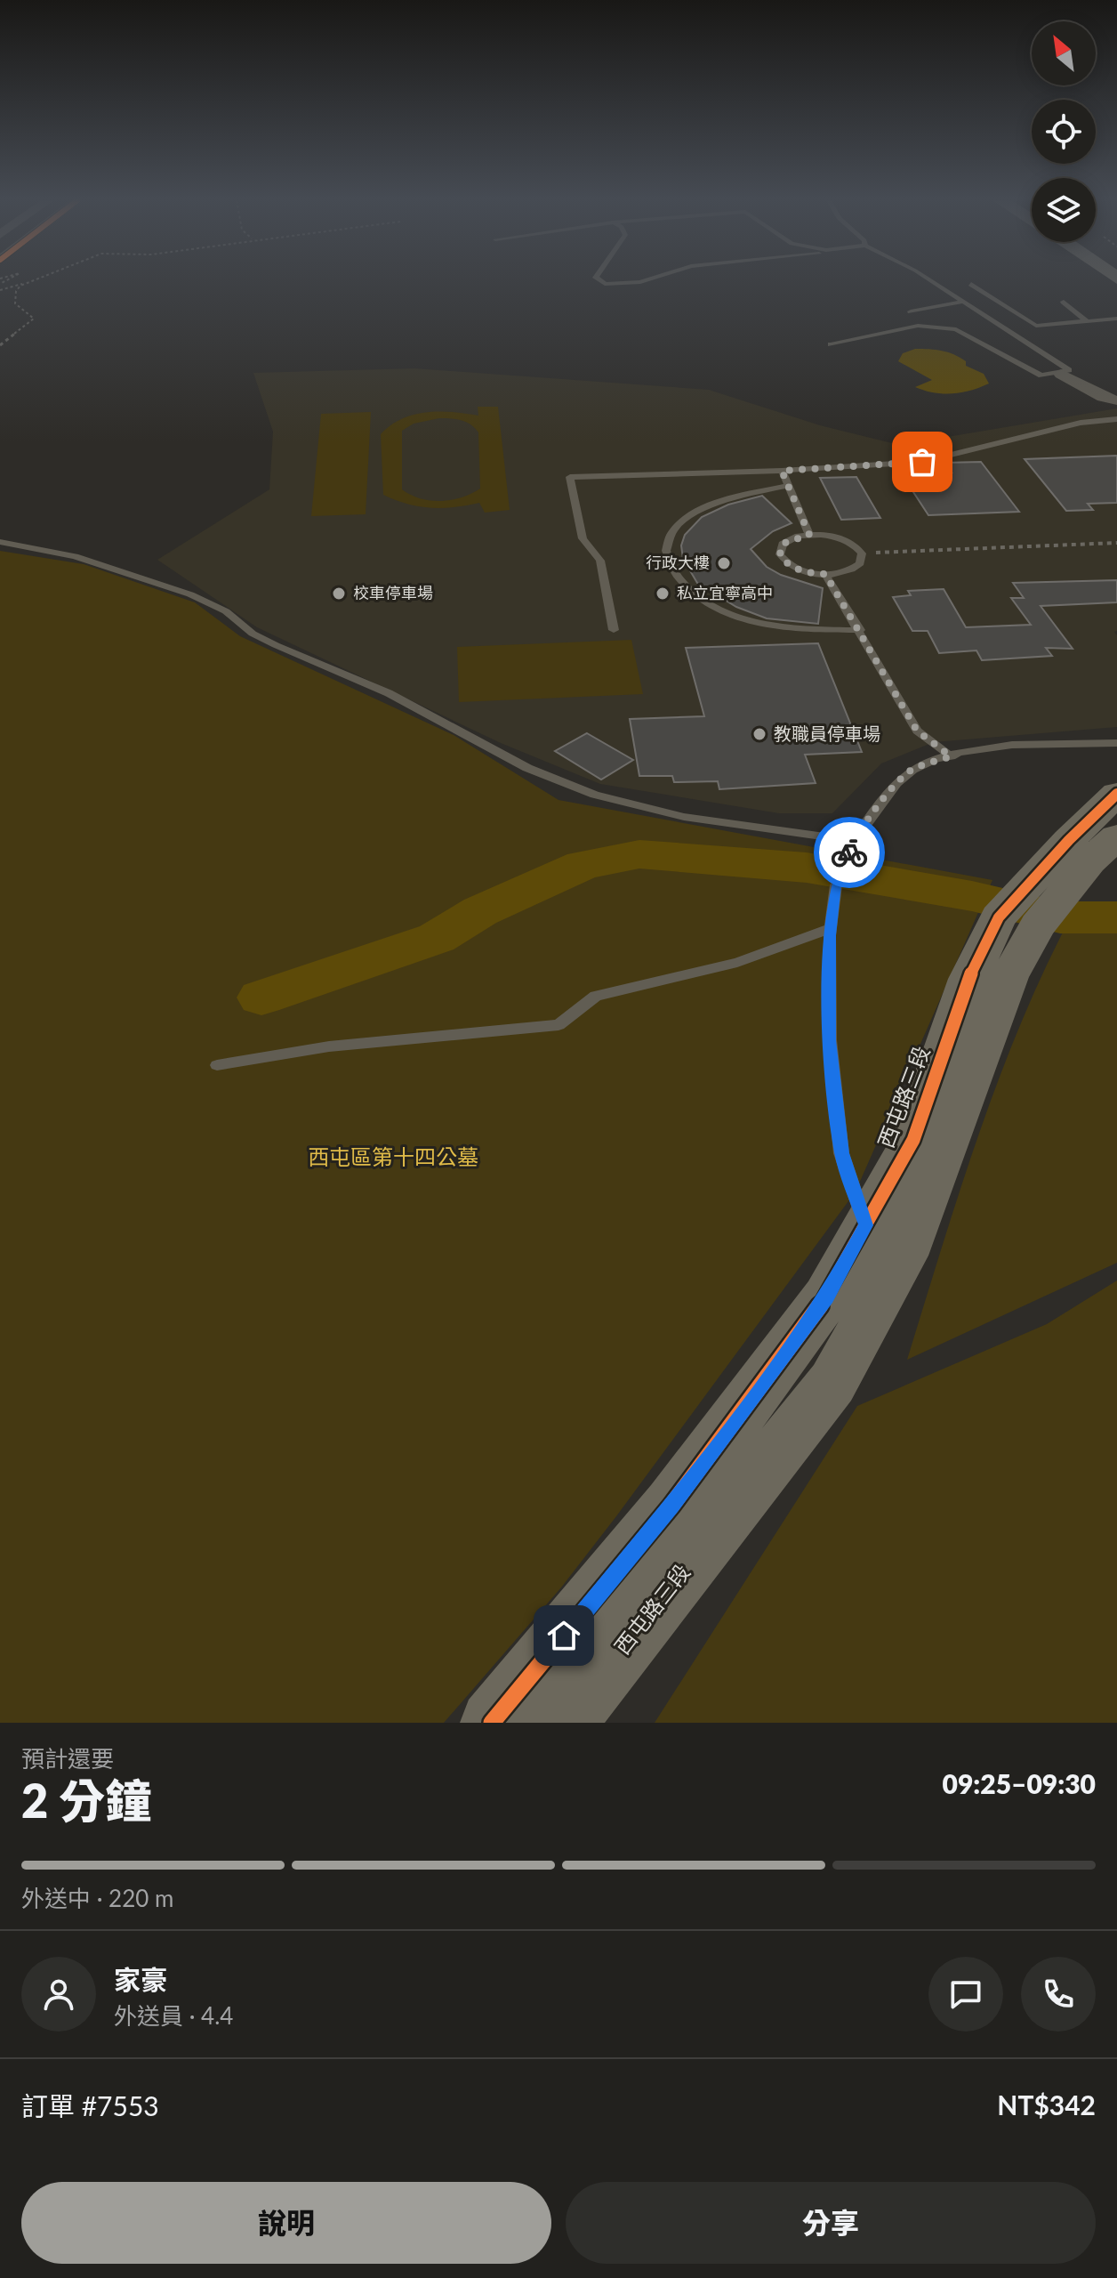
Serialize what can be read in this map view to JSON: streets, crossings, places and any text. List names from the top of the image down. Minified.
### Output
{"streets":{"street":["西屯路三段"]},"parks":["西屯區第十四公墓"],"places":["行政大樓","校車停車場","私立宜寧高中","教職員停車場"],"north":"top left","page":{"heading":["2 分鐘","預計還要","09:25–09:30"],"panel":["家豪","外送員 · 4.4","訂單 #7553","NT$342"],"bar":"外送中 · 220 m","buttons":["說明","分享"]}}
